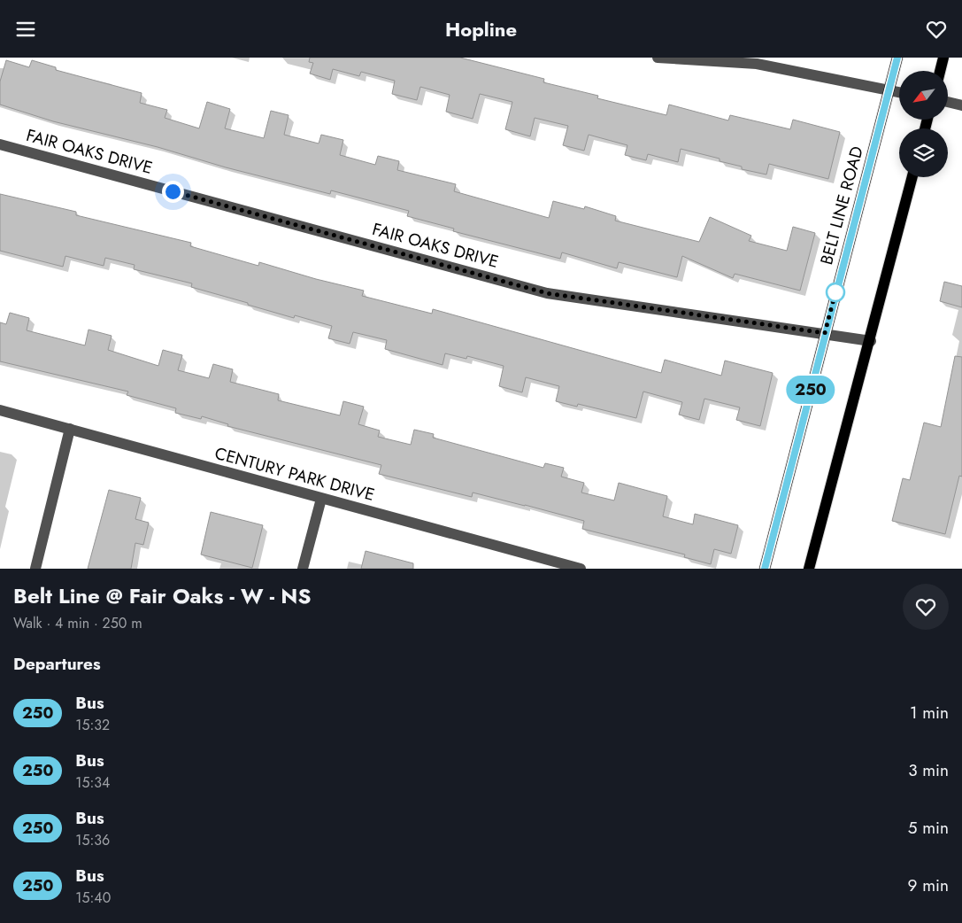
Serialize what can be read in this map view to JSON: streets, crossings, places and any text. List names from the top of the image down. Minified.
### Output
{"streets":{"main road":["BELT LINE ROAD"],"street":["FAIR OAKS DRIVE","CENTURY PARK DRIVE"]},"crossings":[["FAIR OAKS DRIVE","BELT LINE ROAD"]],"lines":["bus line 250"],"north":"bottom left","page":{"header":"Hopline","on_map":"250","heading":[["Belt Line @ Fair Oaks - W - NS","Walk · 4 min · 250 m"],"Departures"],"list":[{"mark":"250","name":"Bus","note":"15:32","value":"1 min"},{"mark":"250","name":"Bus","note":"15:34","value":"3 min"},{"mark":"250","name":"Bus","note":"15:36","value":"5 min"},{"mark":"250","name":"Bus","note":"15:40","value":"9 min"}]}}
